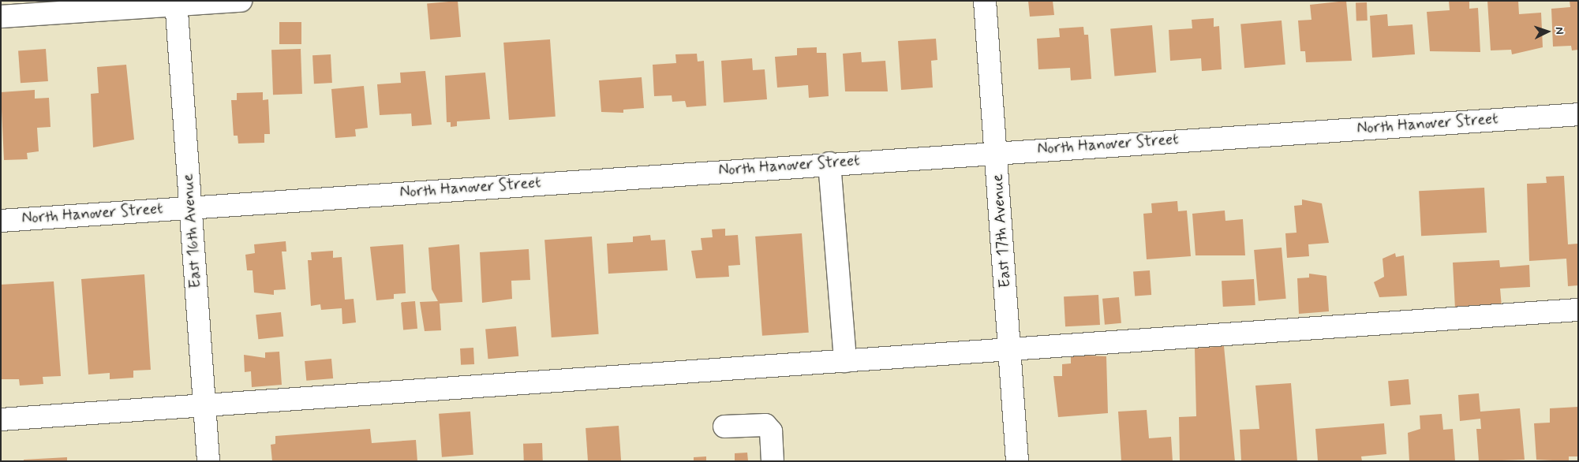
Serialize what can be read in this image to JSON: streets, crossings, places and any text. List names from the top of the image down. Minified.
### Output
{"streets":{"street":["North Hanover Street","East 16th Avenue","East 17th Avenue"]},"crossings":[["North Hanover Street","East 16th Avenue"],["North Hanover Street","East 17th Avenue"]],"north":"right"}
